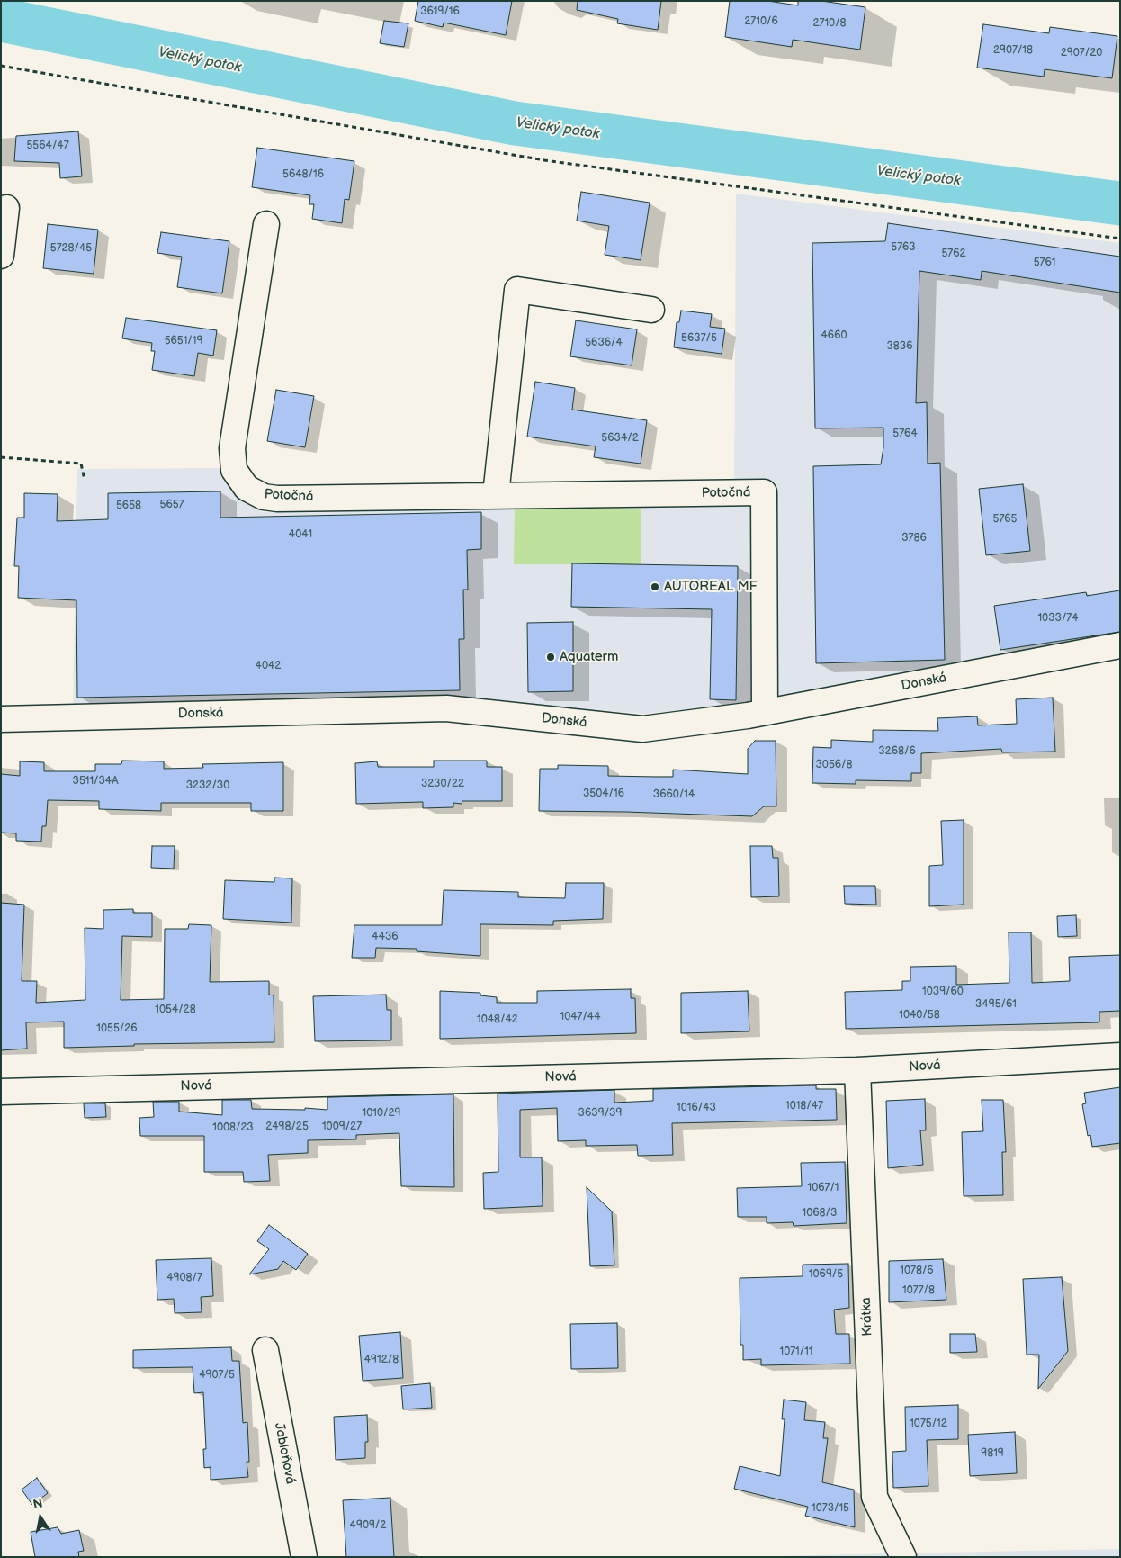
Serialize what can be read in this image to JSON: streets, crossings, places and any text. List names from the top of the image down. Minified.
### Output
{"streets":{"street":["Potočná","Donská","Nová","Krátka","Jabloňová"]},"crossings":[["Potočná","Donská"],["Nová","Krátka"]],"water":["Velický potok"],"places":["AUTOREAL MF","Aquaterm"],"house_numbers":["3619/16","2710/6","2710/8","2907/18","2907/20","5564/47","5648/16","5763","5728/45","5762","5761","4660","5637/5","5651/19","5636/4","3836","5764","5634/2","5657","5658","5765","4041","3786","1033/74","4042","3268/6","3056/8","3511/34A","3230/22","3232/30","3504/16","3660/14","4436","1039/60","3495/61","1054/28","1040/58","1047/44","1048/42","1055/26","1018/47","1016/43","1010/29","3639/39","2498/25","1009/27","1008/23","1067/1","1068/3","1078/6","1069/5","4908/7","1077/8","1071/11","4912/8","4907/5","1075/12","9819","1073/15","4909/2"],"north":"top"}
